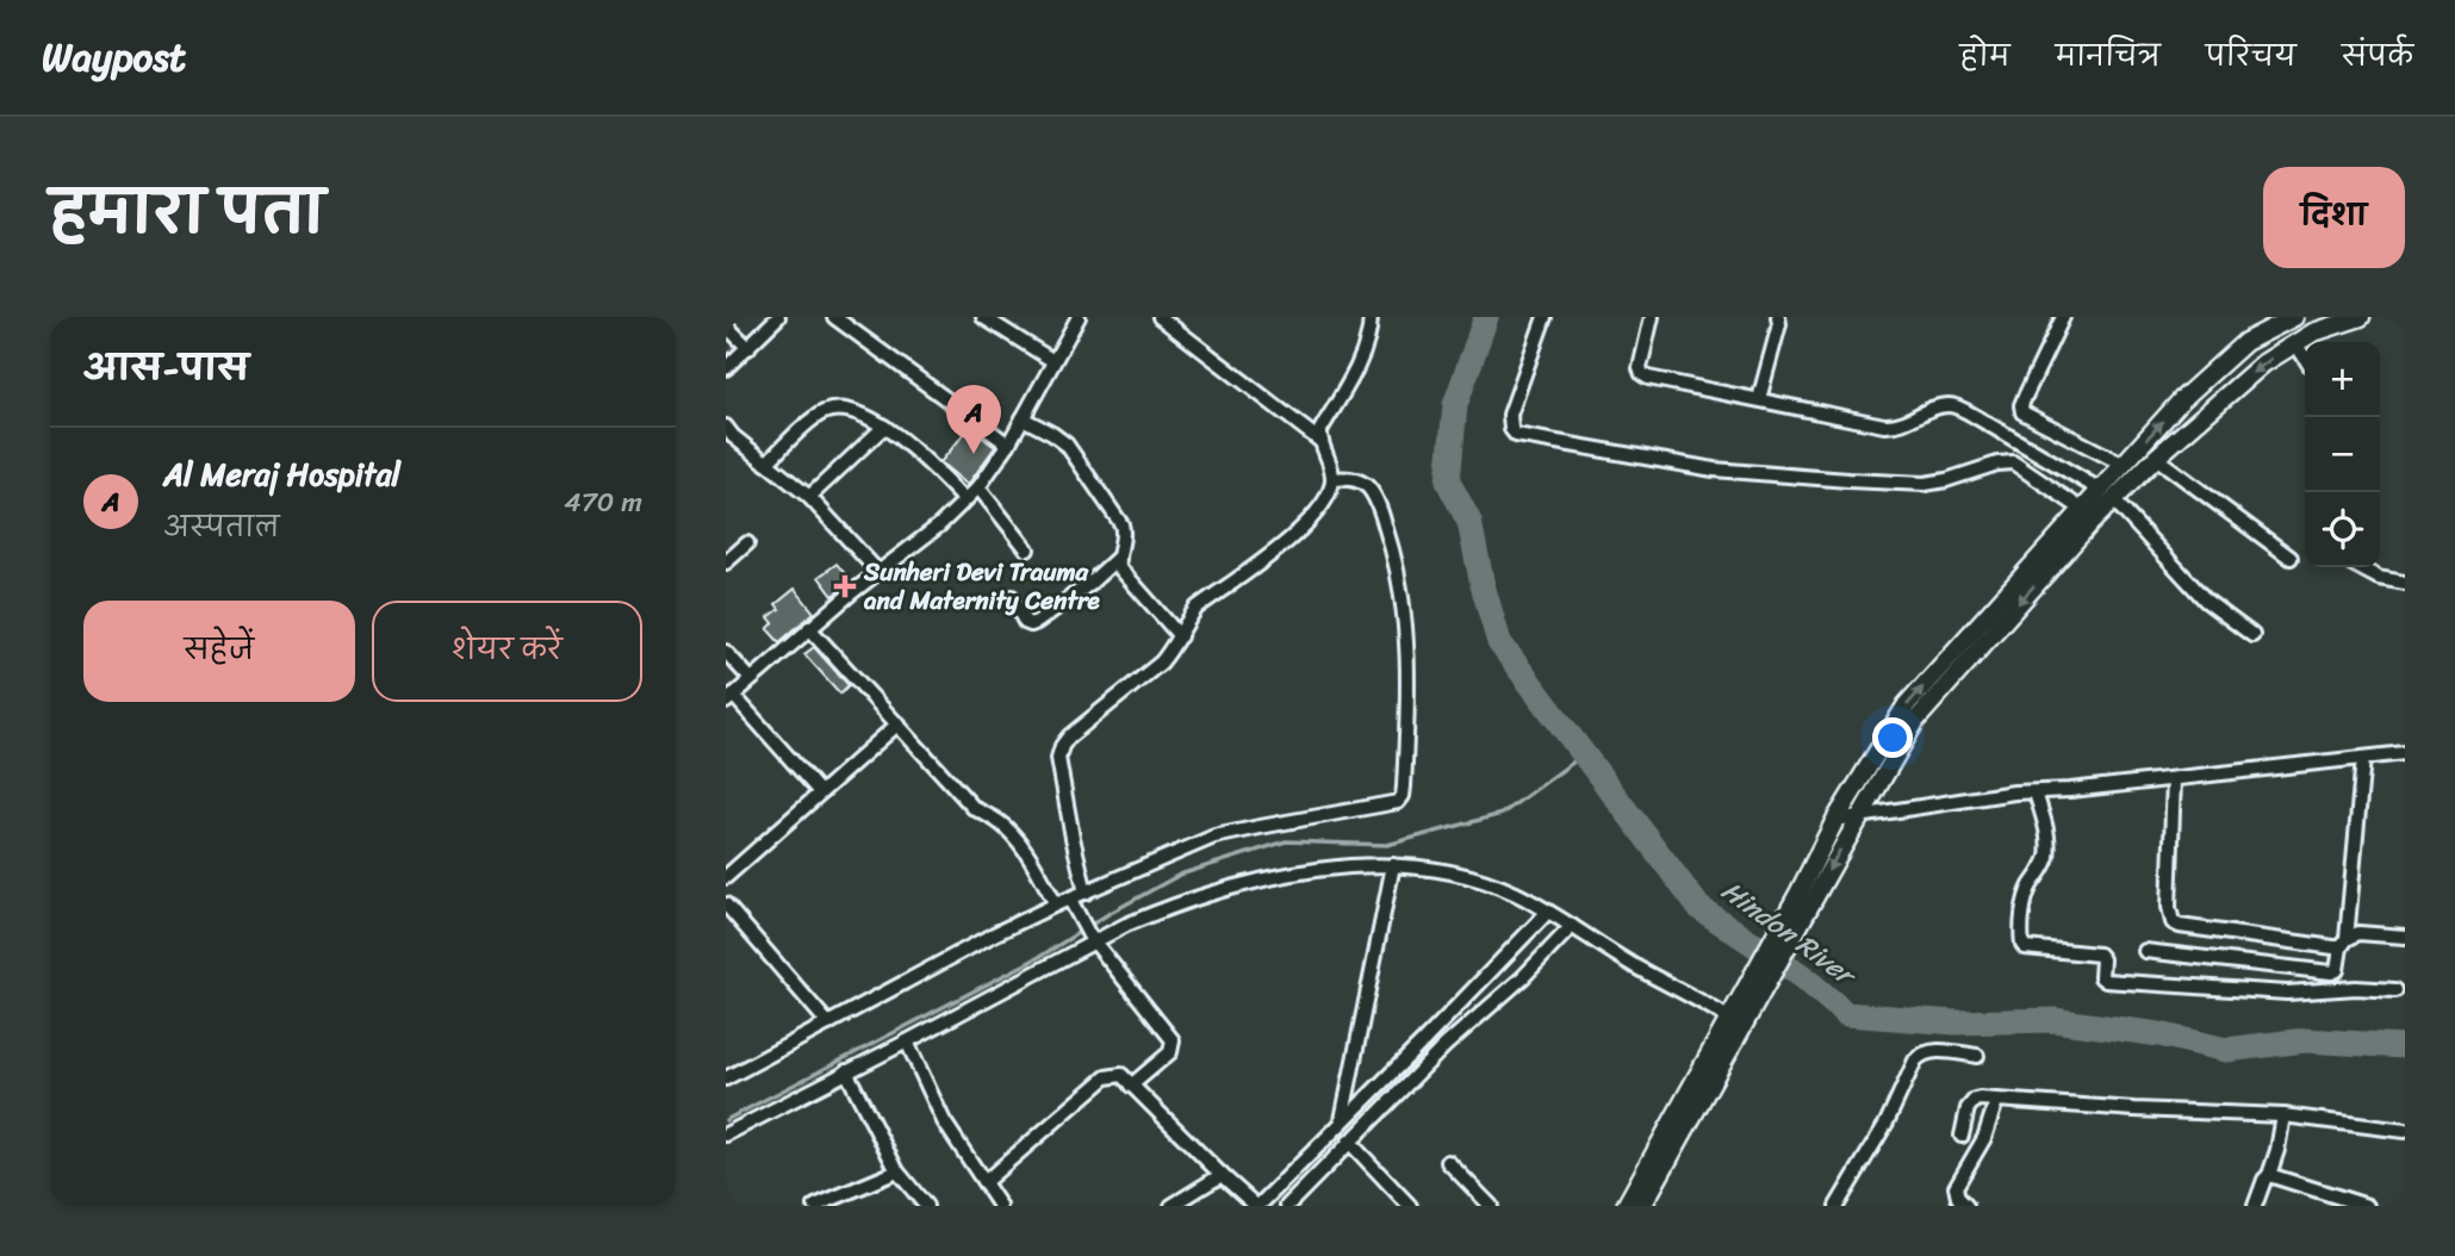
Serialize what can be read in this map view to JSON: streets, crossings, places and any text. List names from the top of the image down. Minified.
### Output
{"water":["Hindon River"],"places":{"health":["Sunheri Devi Trauma and Maternity Centre"]},"page":{"header":"Waypost","nav":["होम","मानचित्र","परिचय","संपर्क"],"title":"हमारा पता","buttons":["दिशा",["सहेजें","शेयर करें"]],"heading":"आस-पास","map_buttons":["+","−"],"pins":"A","list":[{"mark":"A","name":"Al Meraj Hospital","note":"अस्पताल","value":"470 m"}]}}
